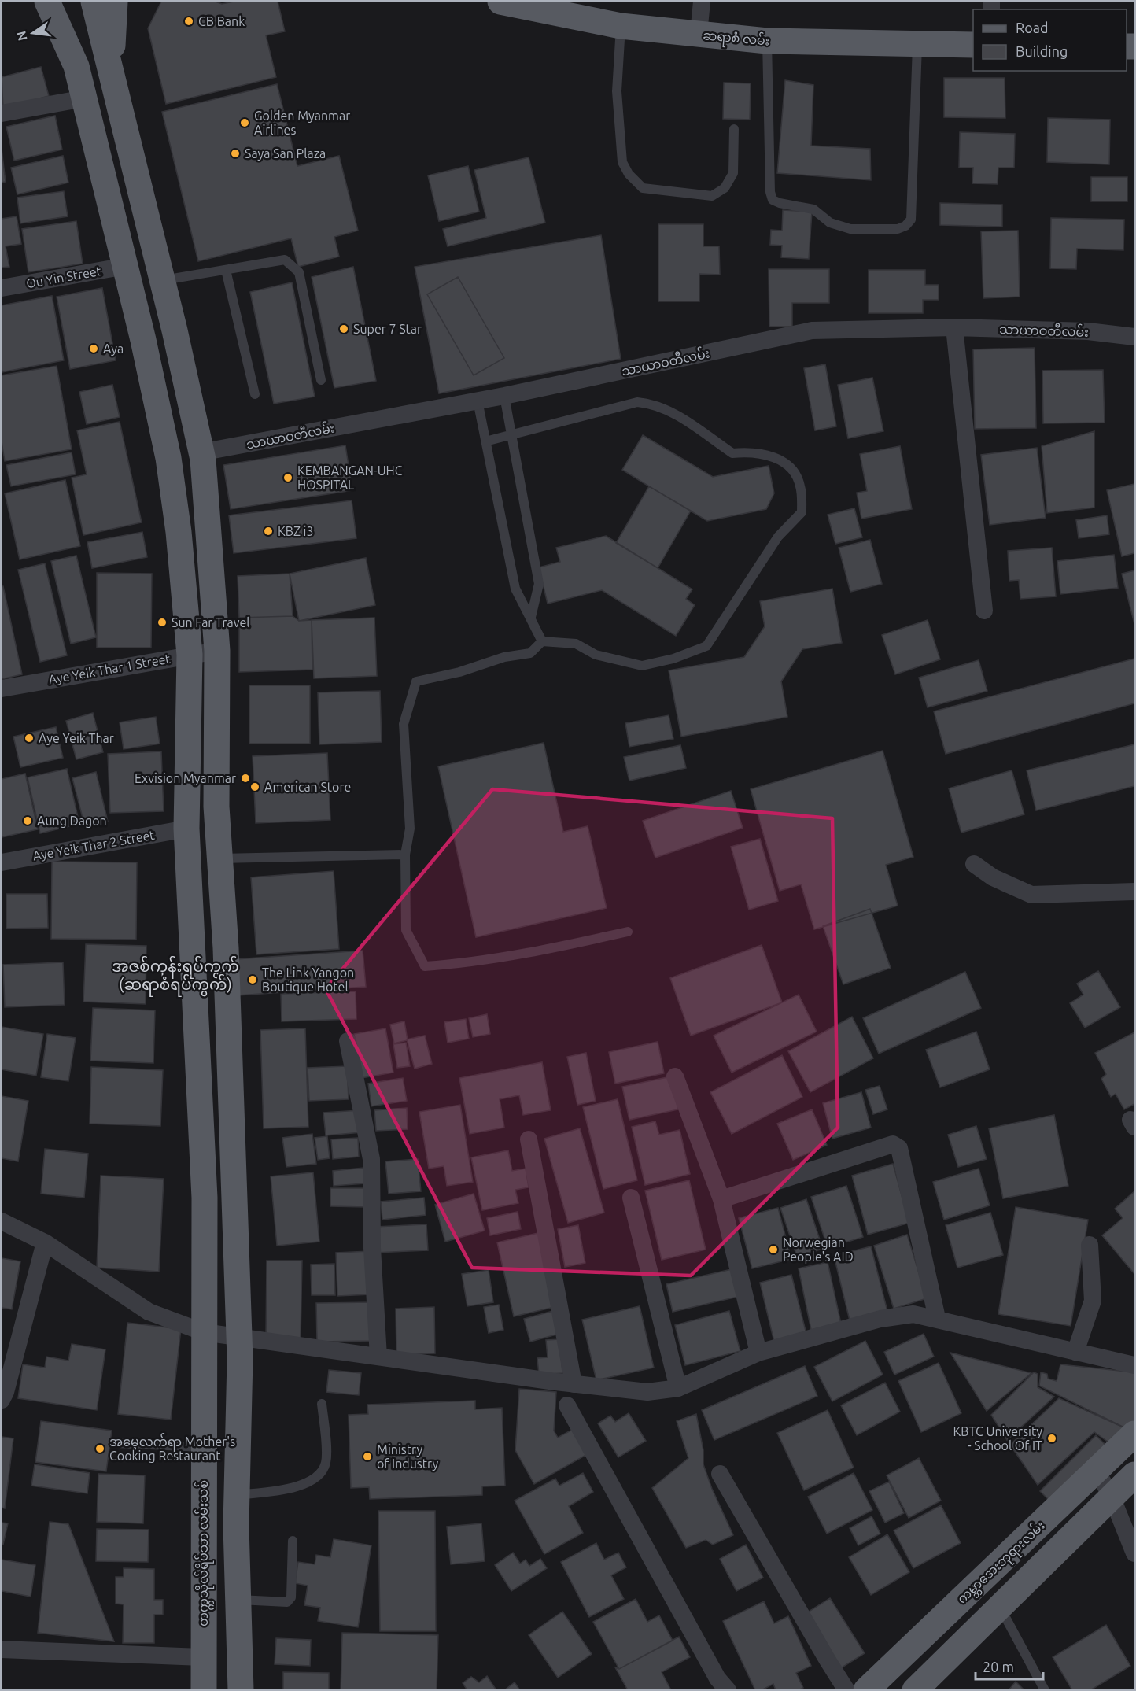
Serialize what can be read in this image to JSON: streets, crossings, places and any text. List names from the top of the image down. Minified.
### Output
{"streets":{"main road":["ဆရာစံ လမ်း","တက္ကသိုလ်ရိပ်သာ လမ်းသစ်","ကမ္ဘာအေးဘုရားလမ်း"],"street":["Ou Yin Street","သာယာဝတီလမ်း","Aye Yeik Thar 1 Street","Aye Yeik Thar 2 Street"]},"crossings":[["Ou Yin Street","တက္ကသိုလ်ရိပ်သာ လမ်းသစ်"],["Aye Yeik Thar 1 Street","တက္ကသိုလ်ရိပ်သာ လမ်းသစ်"],["Aye Yeik Thar 2 Street","တက္ကသိုလ်ရိပ်သာ လမ်းသစ်"]],"districts":["အဇစ်ကုန်းရပ်ကွက် (ဆရာစံရပ်ကွက်)"],"places":["CB Bank","Golden Myanmar Airlines","Saya San Plaza","Super 7 Star","Aya","KEMBANGAN-UHC HOSPITAL","KBZ i3","Sun Far Travel","Aye Yeik Thar","Exvision Myanmar","American Store","Aung Dagon","The Link Yangon Boutique Hotel","Norwegian People's AID","KBTC University - School Of IT","အမေ့လက်ရာ Mother's Cooking Restaurant","Ministry of Industry"],"legend":["Road","Building"],"scale_bar":"20 m","north":"left"}
